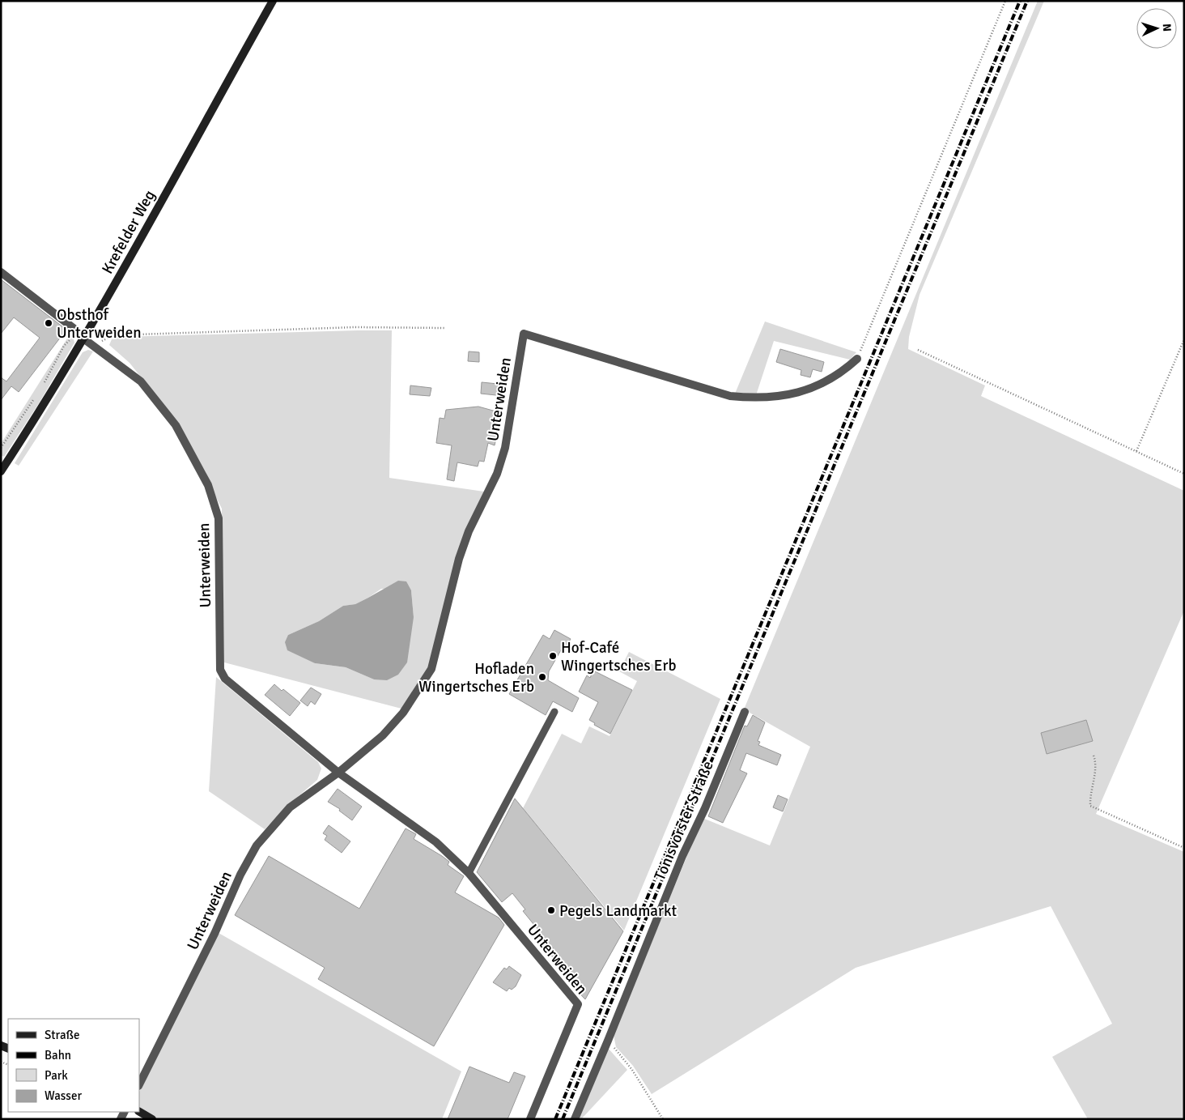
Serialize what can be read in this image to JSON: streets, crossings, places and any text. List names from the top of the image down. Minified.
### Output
{"streets":{"street":["Krefelder Weg","Unterweiden","Tönisvorster Straße"]},"crossings":[["Krefelder Weg","Unterweiden"]],"places":["Obsthof Unterweiden","Hof-Café Wingertsches Erb","Hofladen Wingertsches Erb","Pegels Landmarkt"],"legend":["Straße","Bahn","Park","Wasser"],"north":"right"}
